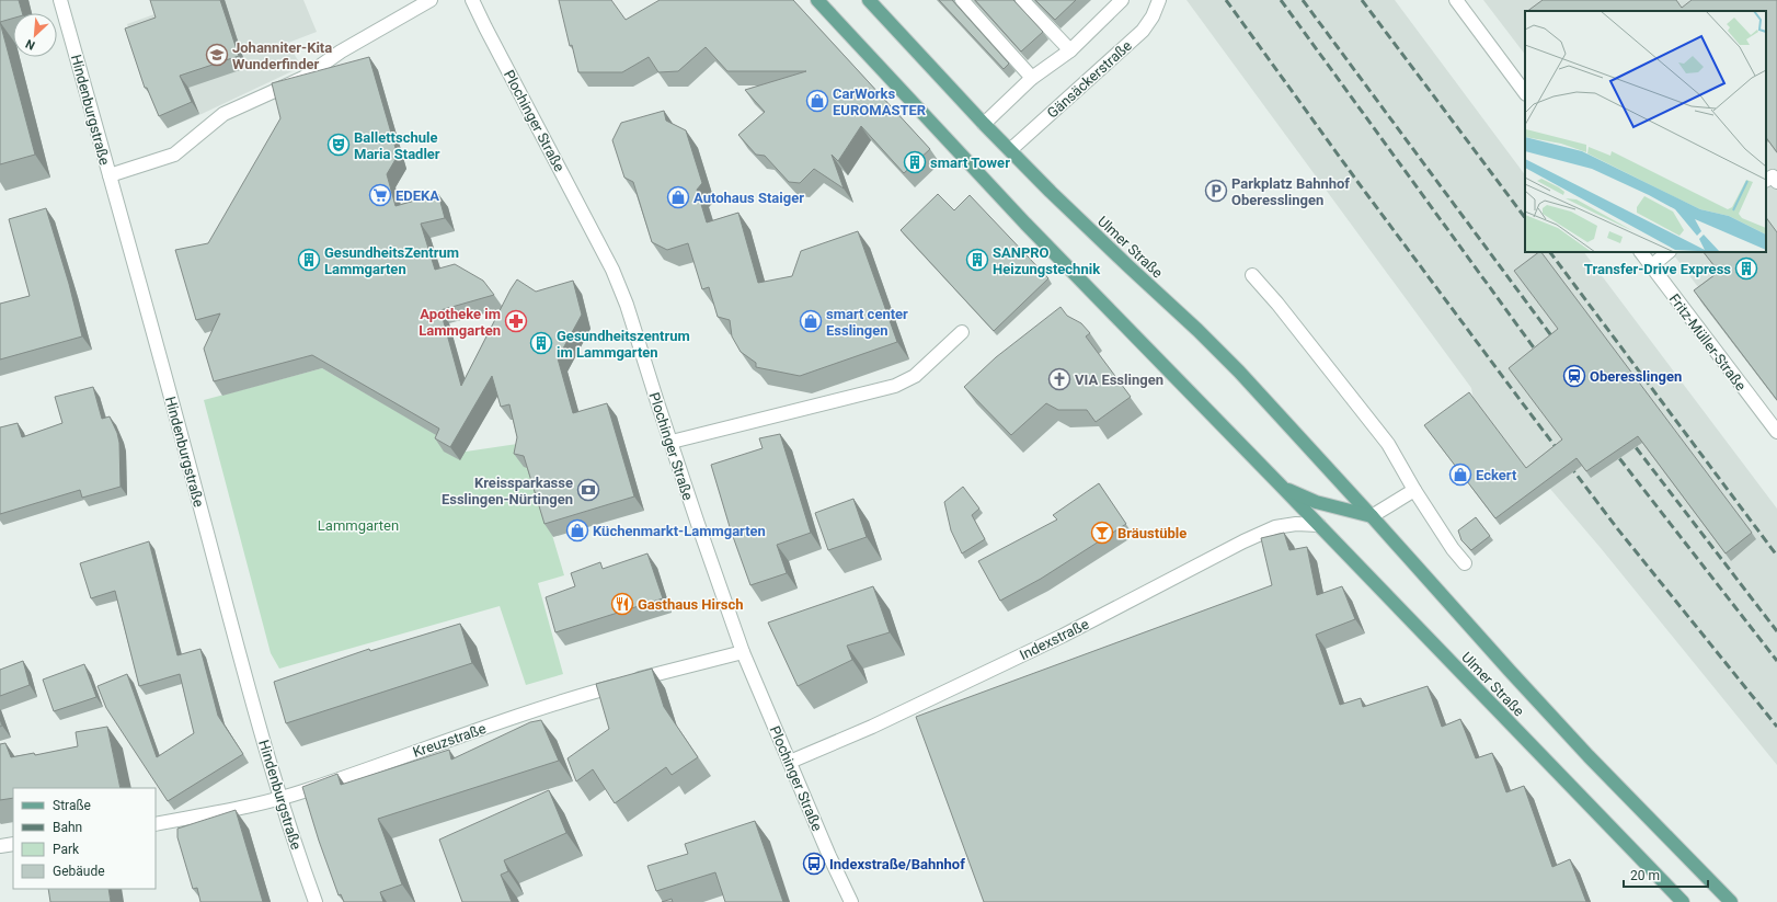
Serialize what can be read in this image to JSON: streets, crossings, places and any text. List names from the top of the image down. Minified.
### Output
{"streets":{"main road":["Ulmer Straße"],"street":["Gänsäckerstraße","Hindenburgstraße","Plochinger Straße","Fritz-Müller-Straße","Indexstraße","Kreuzstraße"]},"crossings":[["Gänsäckerstraße","Ulmer Straße"],["Hindenburgstraße","Kreuzstraße"],["Plochinger Straße","Indexstraße"],["Plochinger Straße","Kreuzstraße"],["Ulmer Straße","Indexstraße"]],"parks":["Lammgarten"],"places":{"school or university":["Johanniter-Kita Wunderfinder"],"shop":["CarWorks EUROMASTER","Autohaus Staiger","smart center Esslingen","Eckert","Küchenmarkt-Lammgarten"],"theatre":["Ballettschule Maria Stadler"],"building":["smart Tower","GesundheitsZentrum Lammgarten","SANPRO Heizungstechnik","Transfer-Drive Express","Gesundheitszentrum im Lammgarten"],"parking":["Parkplatz Bahnhof Oberesslingen"],"supermarket":["EDEKA"],"pharmacy":["Apotheke im Lammgarten"],"station":["Oberesslingen"],"church":["VIA Esslingen"],"bank":["Kreissparkasse Esslingen-Nürtingen"],"bar":["Bräustüble"],"restaurant":["Gasthaus Hirsch"],"bus stop":["Indexstraße/Bahnhof"]},"legend":["Straße","Bahn","Park","Gebäude"],"scale_bar":"20 m","north":"bottom left"}
